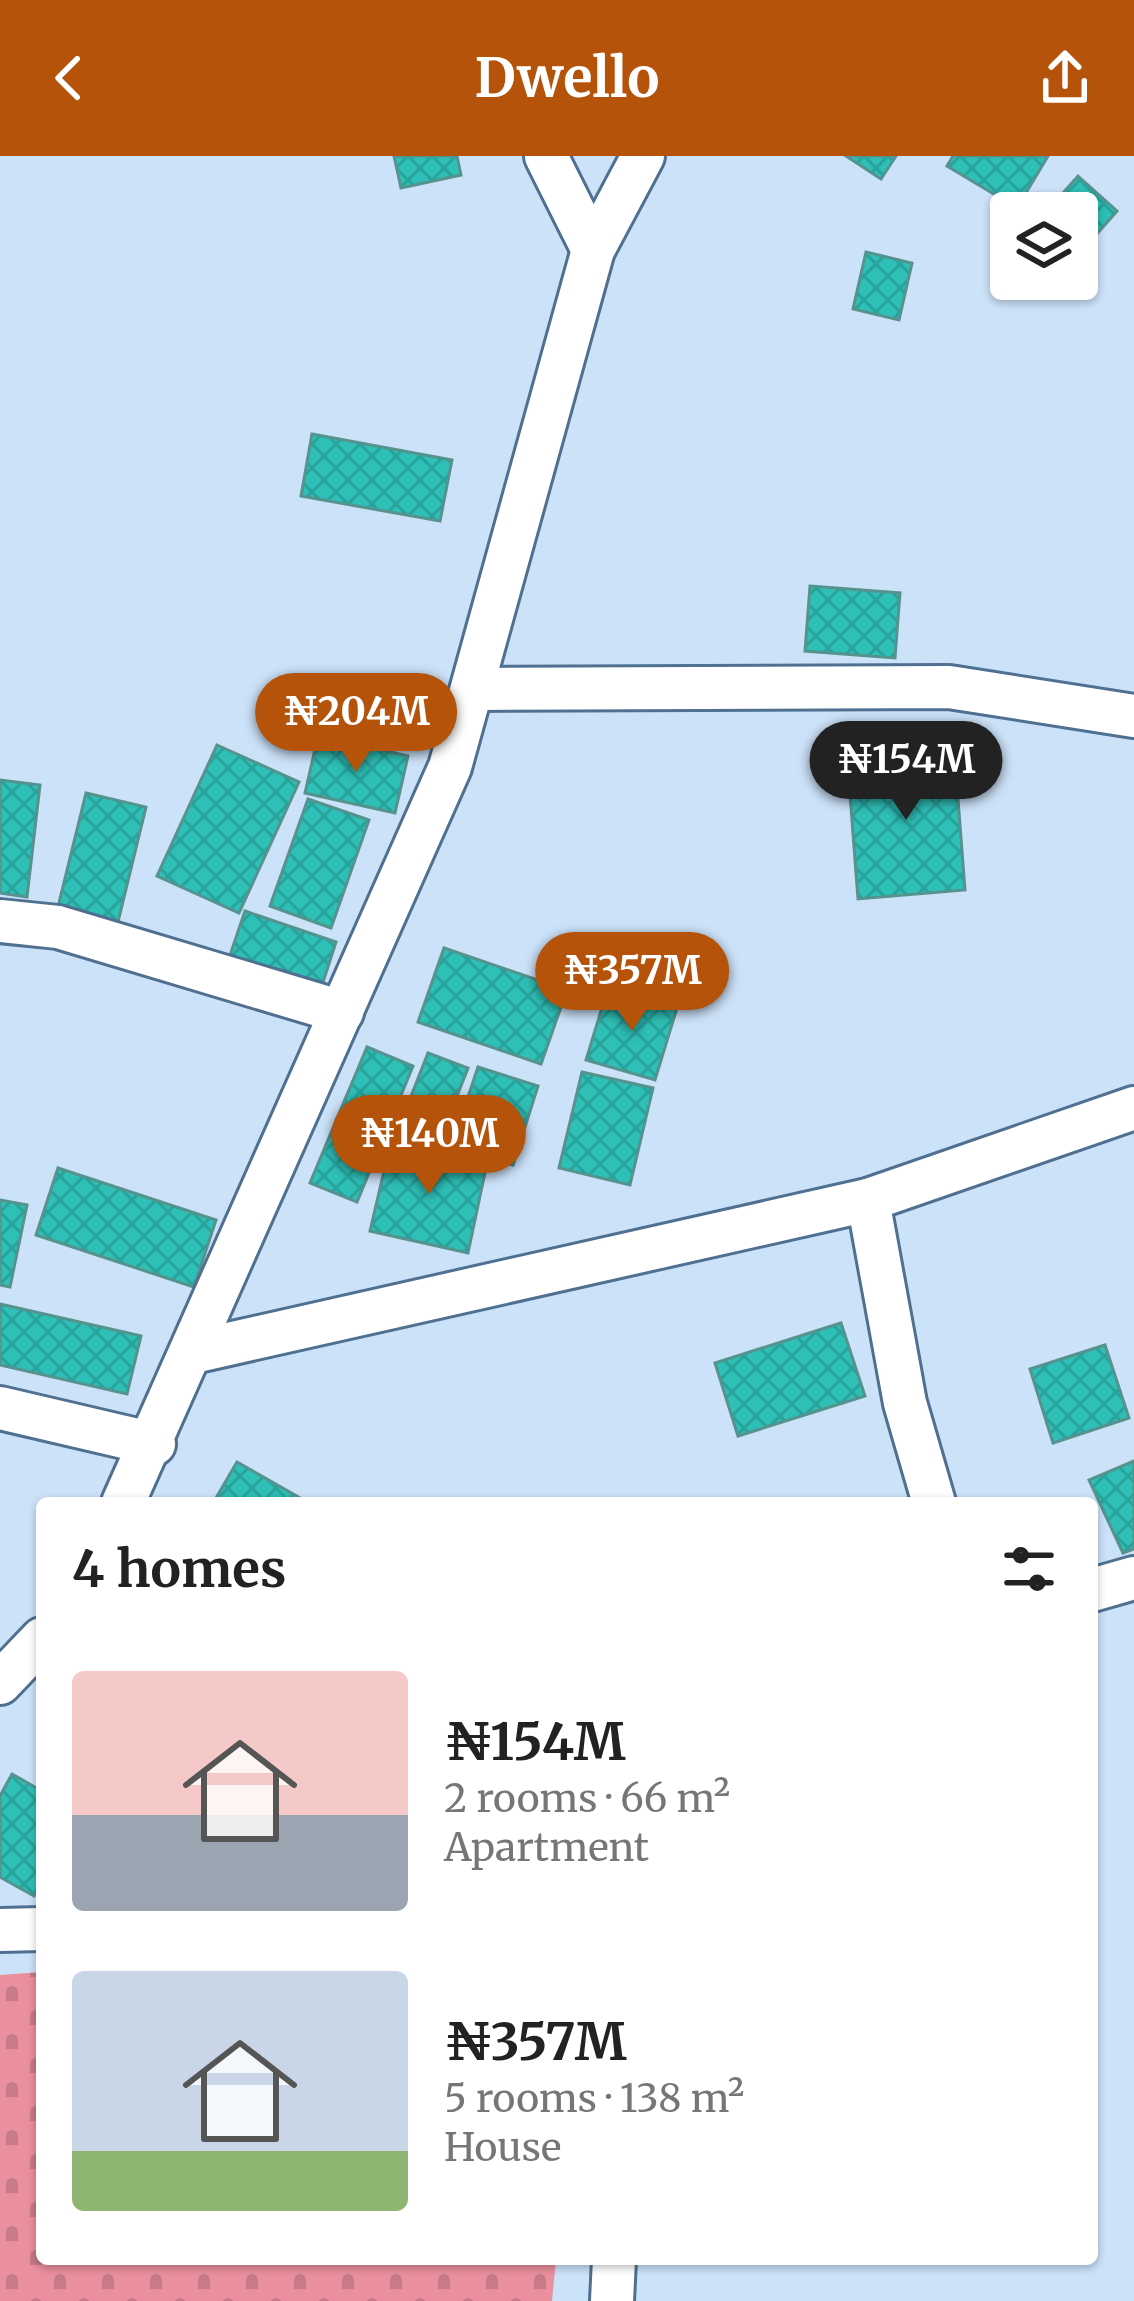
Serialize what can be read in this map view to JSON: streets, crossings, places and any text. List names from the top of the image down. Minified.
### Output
{"page":{"header":"Dwello","price":["₦204M","₦154M","₦357M","₦140M"],"heading":"4 homes","list":[{"name":"₦154M","note":"2 rooms · 66 m² · Apartment"},{"name":"₦357M","note":"5 rooms · 138 m² · House"}]}}
